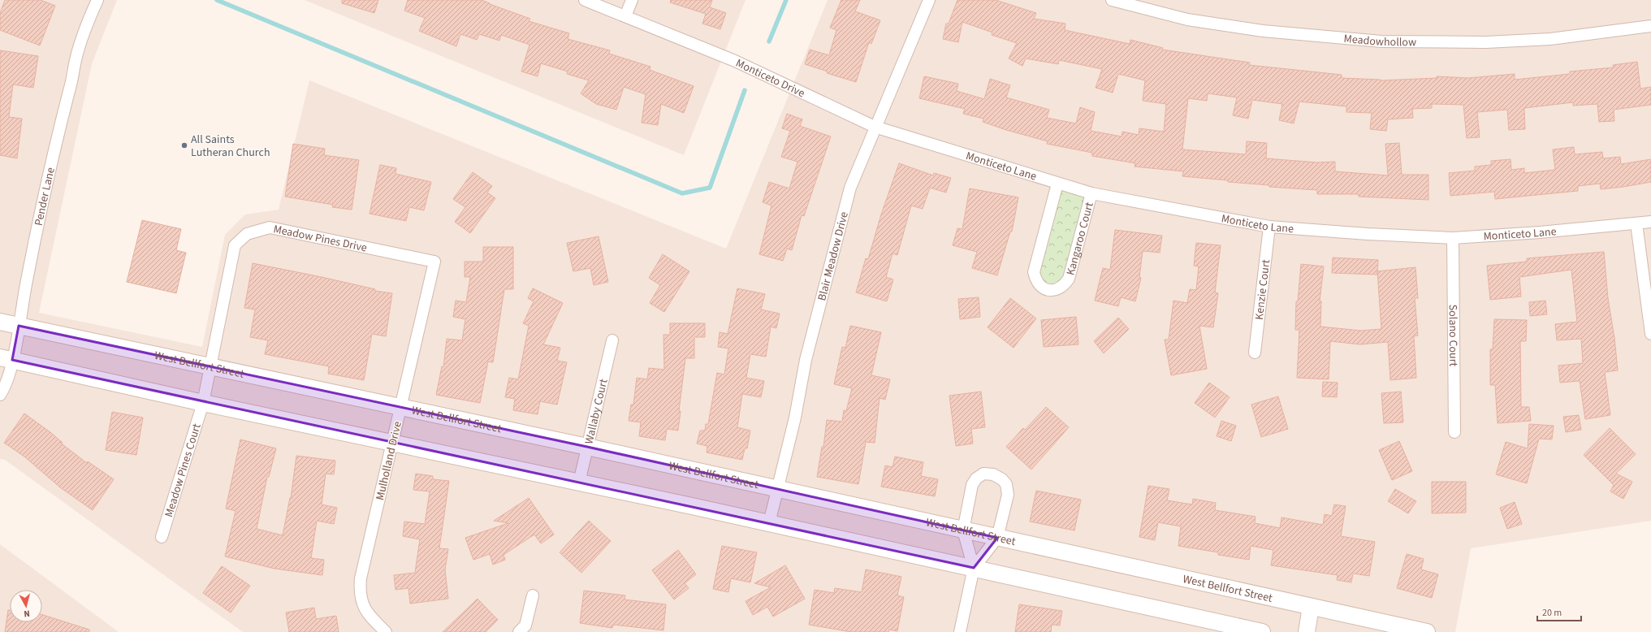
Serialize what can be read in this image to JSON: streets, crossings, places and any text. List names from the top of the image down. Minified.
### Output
{"streets":{"main road":["West Bellfort Street"],"street":["Meadowhollow","Monticeto Drive","Monticeto Lane","Pender Lane","Meadow Pines Drive","Kangaroo Court","Blair Meadow Drive","Kenzie Court","Solano Court","Wallaby Court","Mulholland Drive","Meadow Pines Court"]},"crossings":[["Monticeto Drive","Monticeto Lane"],["Monticeto Drive","Blair Meadow Drive"],["Monticeto Lane","Kangaroo Court"],["Monticeto Lane","Blair Meadow Drive"],["Monticeto Lane","Kenzie Court"],["Monticeto Lane","Solano Court"],["Pender Lane","West Bellfort Street"],["Meadow Pines Drive","West Bellfort Street"],["Meadow Pines Drive","Mulholland Drive"],["Meadow Pines Drive","Meadow Pines Court"],["Blair Meadow Drive","West Bellfort Street"],["West Bellfort Street","Wallaby Court"],["West Bellfort Street","Mulholland Drive"]],"places":["All Saints Lutheran Church"],"scale_bar":"20 m","north":"bottom"}
